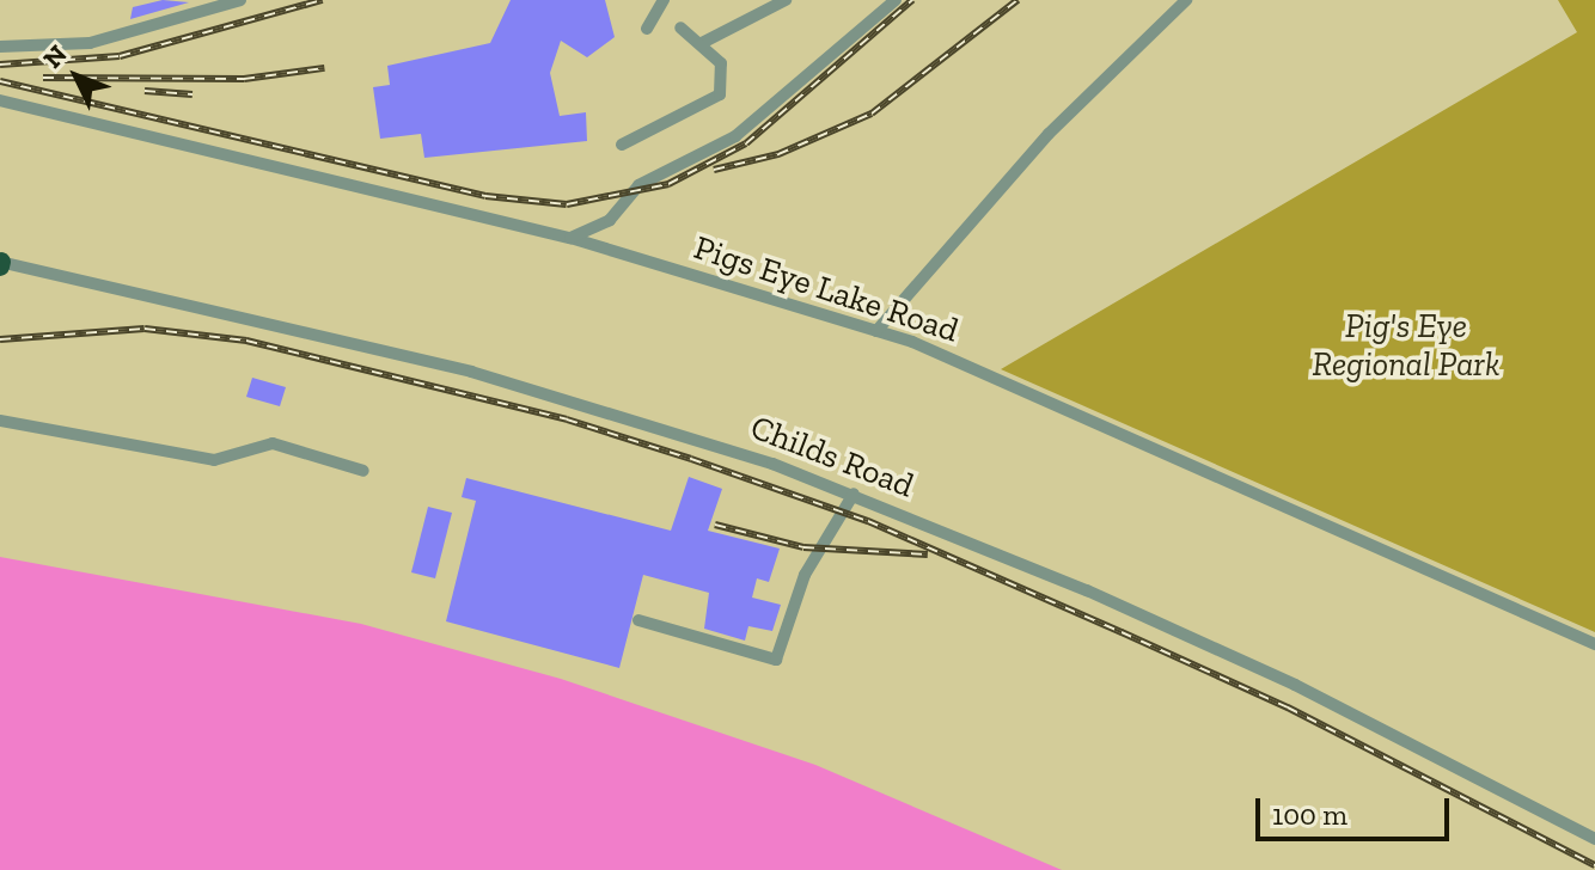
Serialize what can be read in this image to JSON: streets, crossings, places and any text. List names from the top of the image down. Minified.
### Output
{"streets":{"street":["Pigs Eye Lake Road","Childs Road"]},"parks":["Pig's Eye Regional Park"],"scale_bar":"100 m","north":"top left"}
